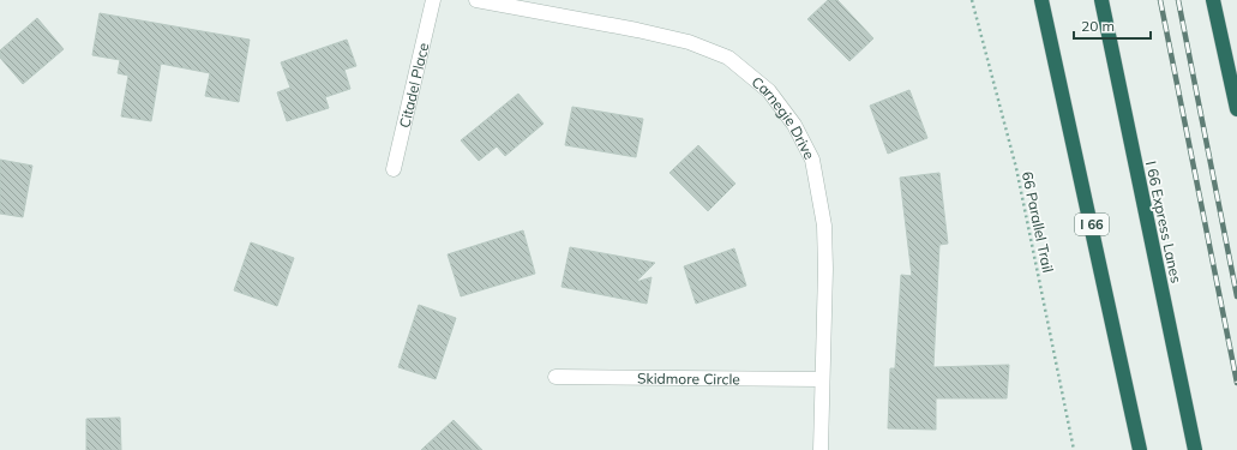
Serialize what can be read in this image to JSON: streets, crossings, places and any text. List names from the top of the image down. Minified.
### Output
{"streets":{"highway":["I 66 Express Lanes","I 66"],"street":["Citadel Place","Carnegie Drive","Skidmore Circle"],"path":["66 Parallel Trail"]},"crossings":[["Carnegie Drive","Skidmore Circle"]],"scale_bar":"20 m"}
